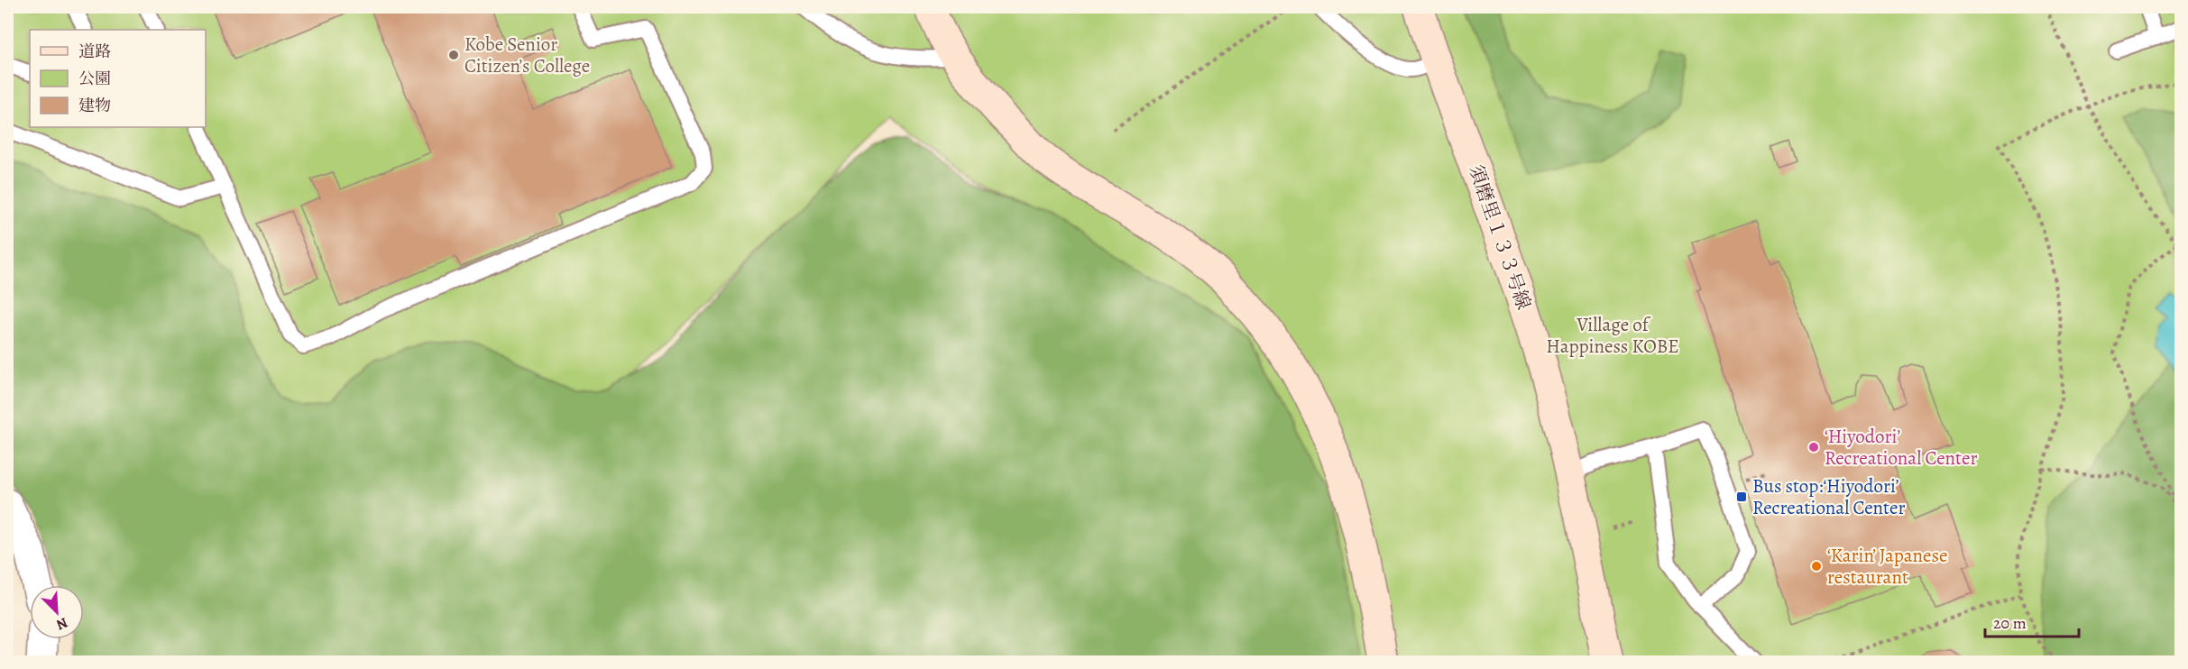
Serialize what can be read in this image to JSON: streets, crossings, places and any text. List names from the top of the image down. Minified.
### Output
{"streets":{"street":["須磨里１３３号線"]},"parks":["Village of Happiness KOBE"],"places":{"other":["Kobe Senior Citizen’s College","‘Hiyodori’ Recreational Center","‘Karin’ Japanese restaurant"],"transit":["Bus stop:‘Hiyodori’ Recreational Center"]},"legend":["道路","公園","建物"],"scale_bar":"20 m","north":"bottom right"}
